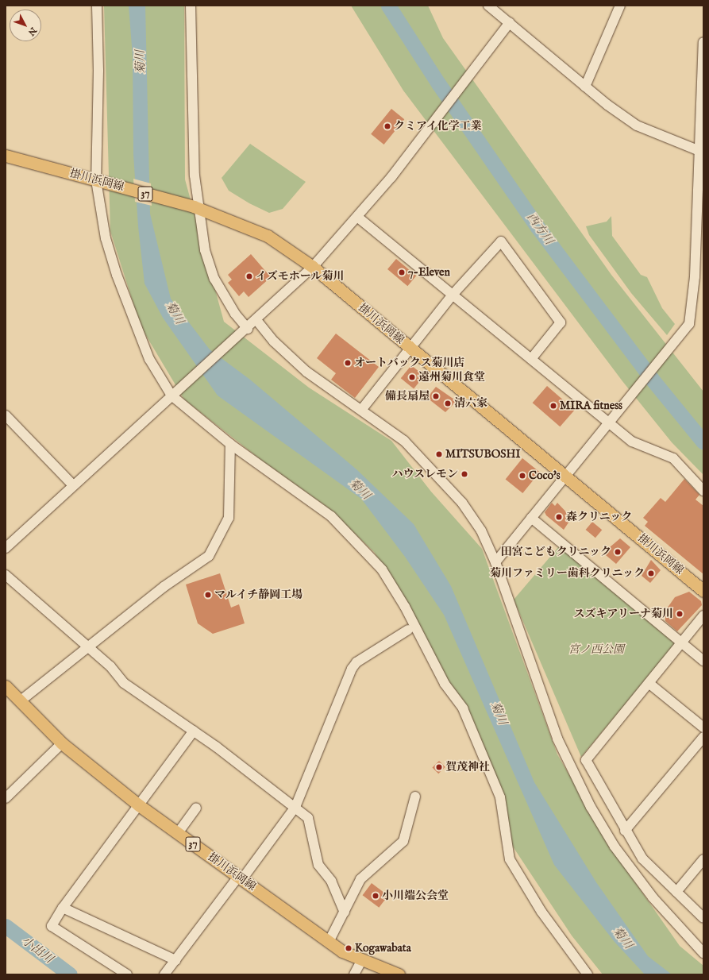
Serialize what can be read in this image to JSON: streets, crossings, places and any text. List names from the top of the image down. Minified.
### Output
{"streets":{"main road":["掛川浜岡線","37"]},"water":["菊川","西方川","小出川"],"parks":["宮ノ西公園"],"places":["クミアイ化学工業","7-Eleven","イズモホール菊川","オートバックス菊川店","遠州菊川食堂","備長扇屋","清六家","MIRA fitness","MITSUBOSHI","ハウスレモン","Coco's","森クリニック","田宮こどもクリニック","菊川ファミリー歯科クリニック","マルイチ静岡工場","スズキアリーナ菊川","賀茂神社","小川端公会堂","Kogawabata"],"north":"bottom right"}
